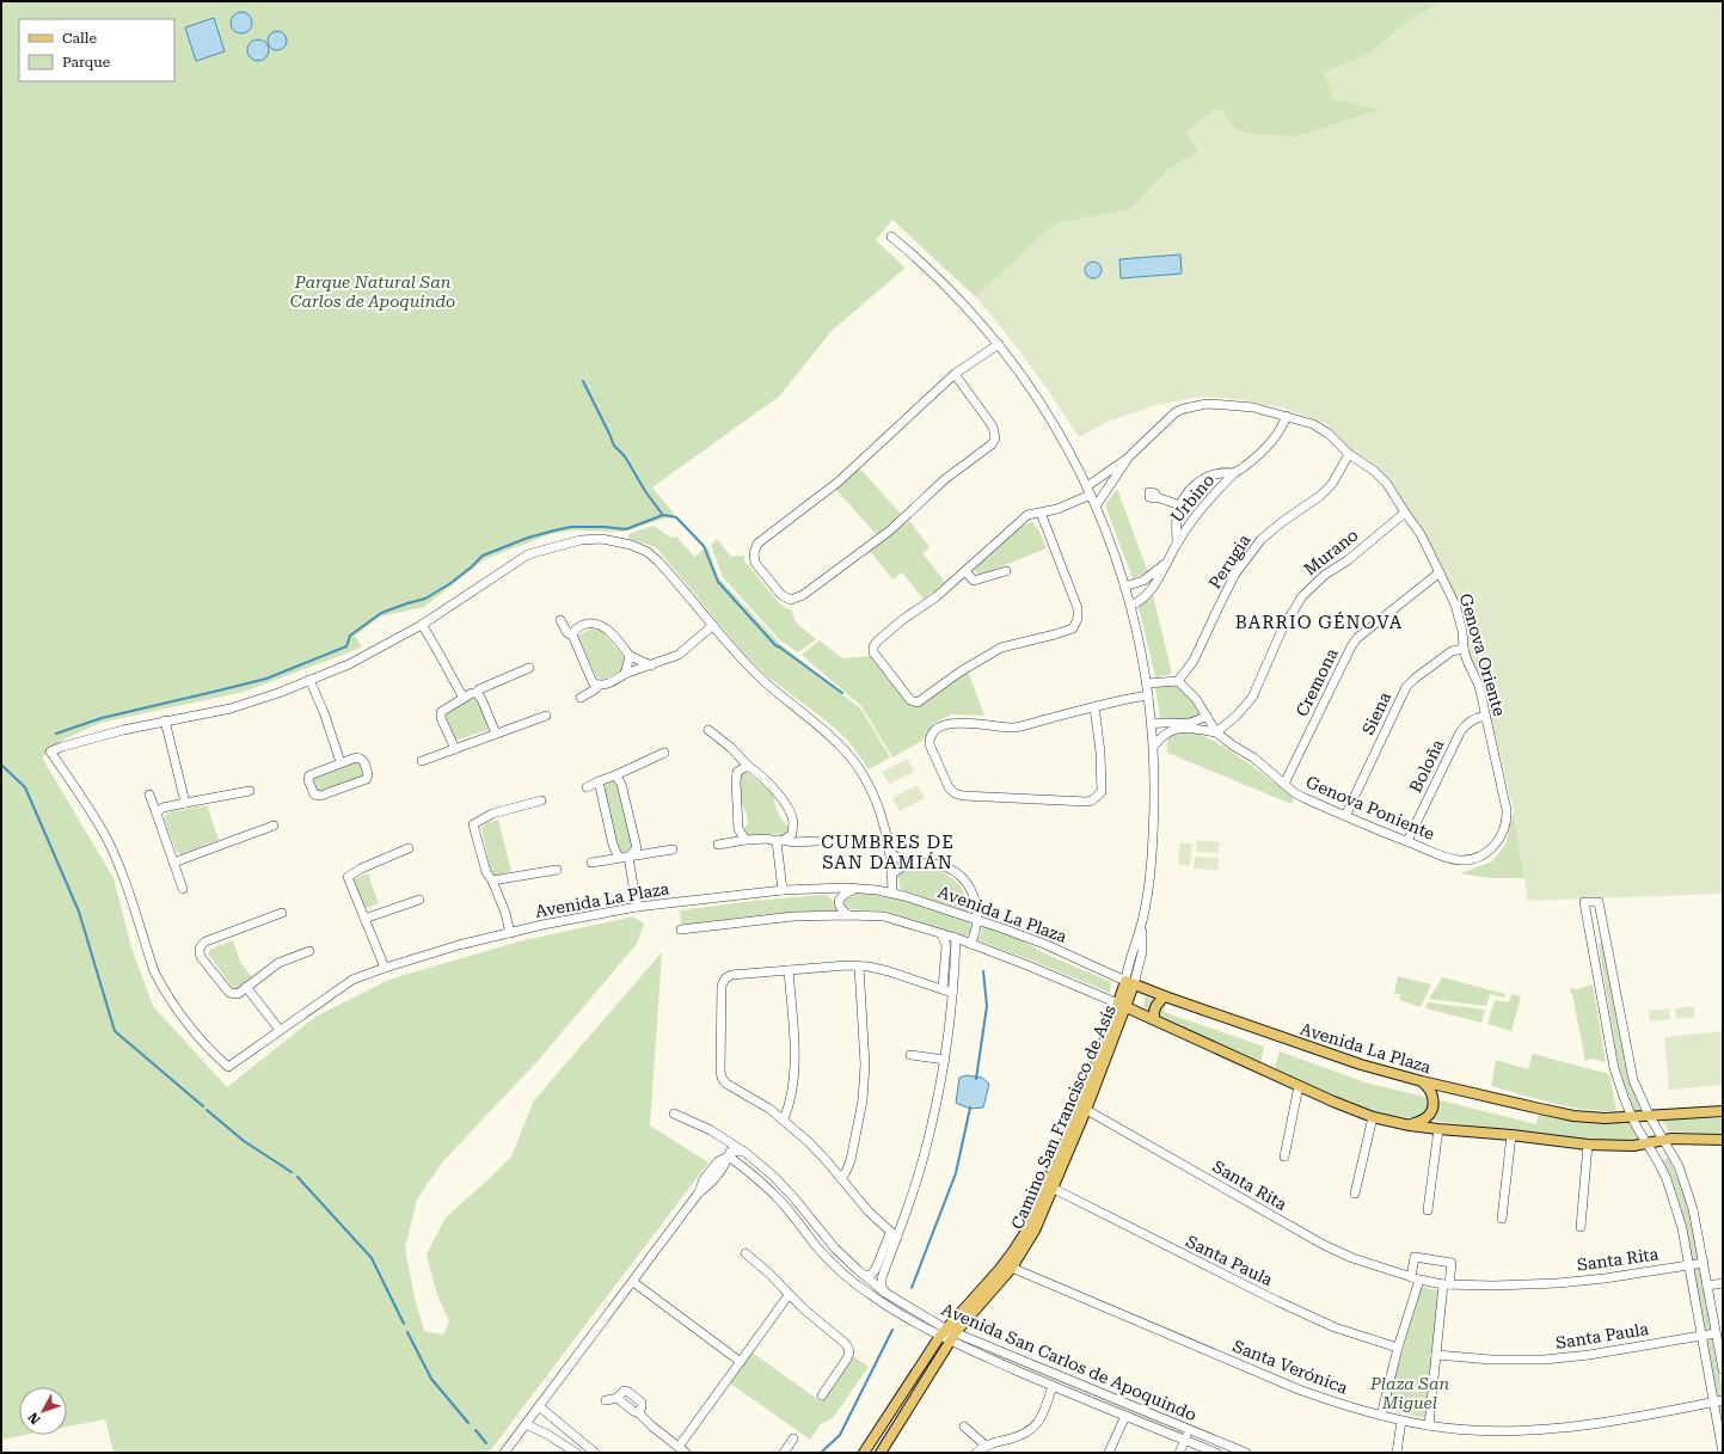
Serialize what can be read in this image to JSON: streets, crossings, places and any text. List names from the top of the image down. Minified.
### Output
{"streets":{"main road":["Avenida La Plaza","Camino San Francisco de Asís"],"street":["Urbino","Murano","Perugia","Genova Oriente","Cremona","Siena","Boloña","Genova Poniente","Santa Rita","Santa Paula","Avenida San Carlos de Apoquindo","Santa Verónica"]},"crossings":[["Urbino","Genova Oriente"],["Urbino","Camino San Francisco de Asís"],["Murano","Genova Oriente"],["Murano","Genova Poniente"],["Perugia","Genova Oriente"],["Perugia","Genova Poniente"],["Genova Oriente","Cremona"],["Genova Oriente","Siena"],["Genova Oriente","Boloña"],["Genova Oriente","Genova Poniente"],["Genova Oriente","Camino San Francisco de Asís"],["Cremona","Genova Poniente"],["Siena","Genova Poniente"],["Boloña","Genova Poniente"],["Avenida La Plaza","Camino San Francisco de Asís"],["Camino San Francisco de Asís","Santa Rita"],["Camino San Francisco de Asís","Santa Paula"],["Camino San Francisco de Asís","Avenida San Carlos de Apoquindo"],["Camino San Francisco de Asís","Santa Verónica"]],"districts":["BARRIO GÉNOVA","CUMBRES DE SAN DAMIÁN"],"parks":["Parque Natural San Carlos de Apoquindo","Plaza San Miguel"],"legend":["Calle","Parque"],"north":"bottom left"}
